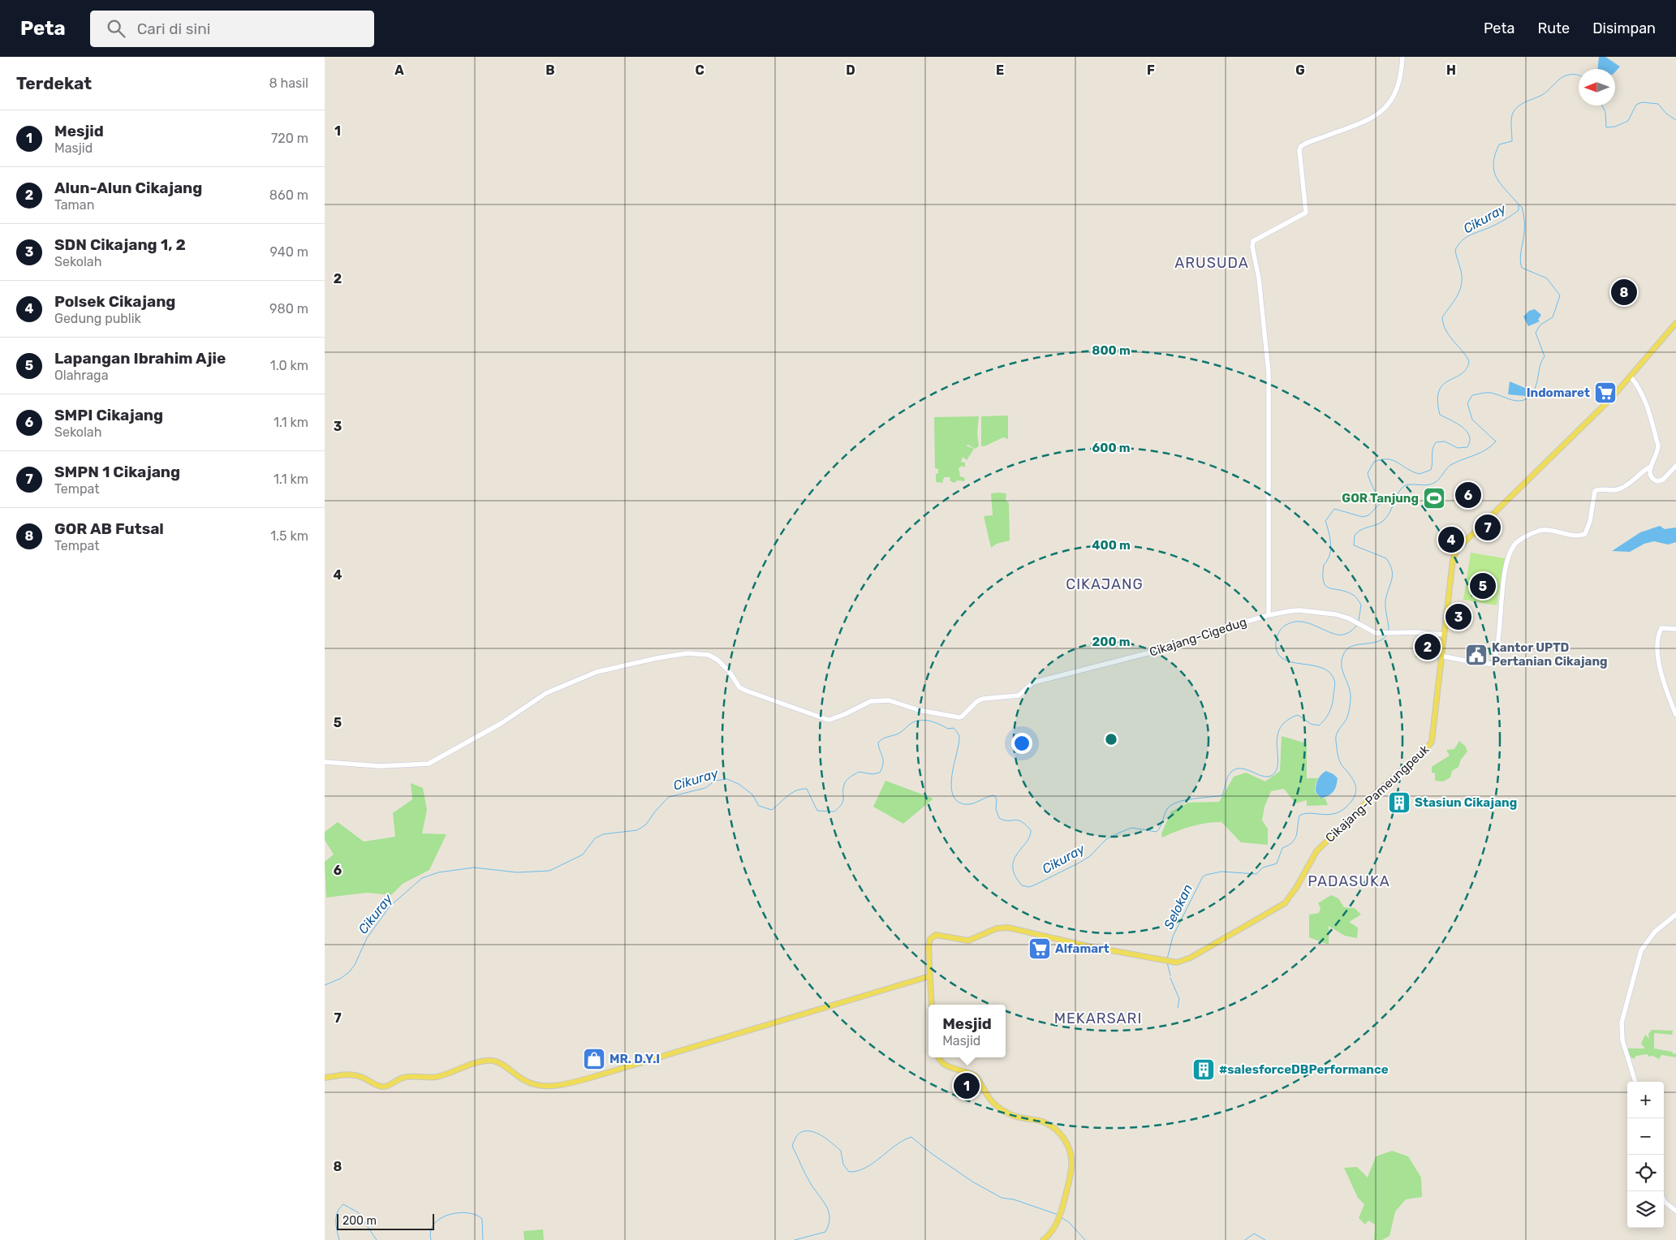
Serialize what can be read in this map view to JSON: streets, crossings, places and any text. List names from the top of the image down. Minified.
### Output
{"streets":{"main road":["Cikajang-Pameungpeuk"],"street":["Cikajang-Cigedug"]},"crossings":[["Cikajang-Cigedug","Cikajang-Pameungpeuk"]],"districts":["ARUSUDA","CIKAJANG","PADASUKA","MEKARSARI"],"water":["Cikuray","Selokan"],"places":{"supermarket":["Indomaret","Alfamart"],"sports":["GOR Tanjung"],"public building":["Kantor UPTD Pertanian Cikajang"],"building":["Stasiun Cikajang","#salesforceDBPerformance"],"shop":["MR. D.Y.I"]},"scale_bar":"200 m","north":"left","page":{"header":"Peta","search":"Cari di sini","nav":["Peta","Rute","Disimpan"],"heading":["Terdekat","8 hasil"],"list":[{"mark":"1","name":"Mesjid","note":"Masjid","value":"720 m"},{"mark":"2","name":"Alun-Alun Cikajang","note":"Taman","value":"860 m"},{"mark":"3","name":"SDN Cikajang 1, 2","note":"Sekolah","value":"940 m"},{"mark":"4","name":"Polsek Cikajang","note":"Gedung publik","value":"980 m"},{"mark":"5","name":"Lapangan Ibrahim Ajie","note":"Olahraga","value":"1.0 km"},{"mark":"6","name":"SMPI Cikajang","note":"Sekolah","value":"1.1 km"},{"mark":"7","name":"SMPN 1 Cikajang","note":"Tempat","value":"1.1 km"},{"mark":"8","name":"GOR AB Futsal","note":"Tempat","value":"1.5 km"}],"pins":["8","6","7","4","5","3","2","1"],"popup":["Mesjid","Masjid"],"map_buttons":["+","−"],"scale":"200 m"},"grid":{"columns":["A","B","C","D","E","F","G","H"],"rows":["1","2","3","4","5","6","7","8"]},"rings":["800 m","600 m","400 m","200 m"]}
